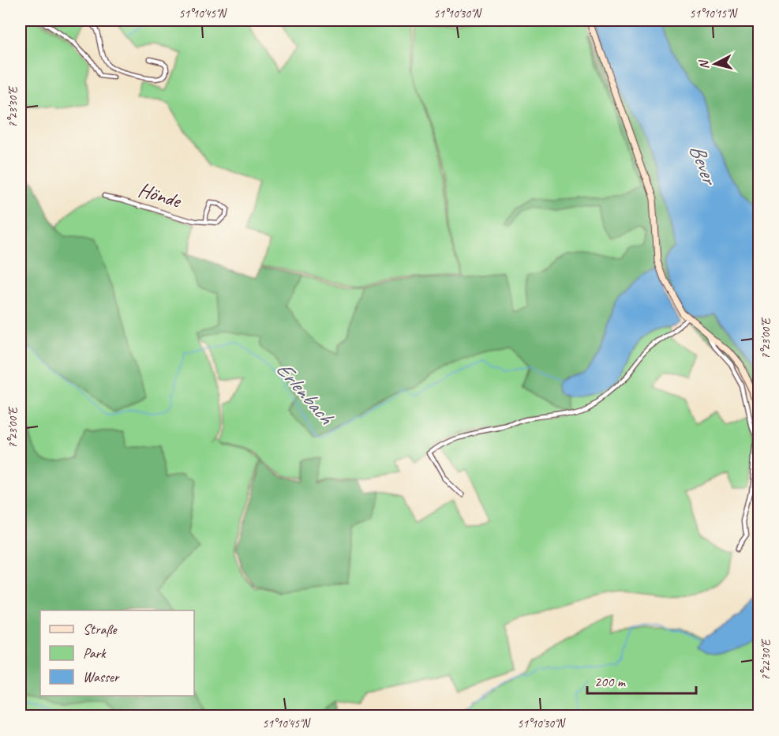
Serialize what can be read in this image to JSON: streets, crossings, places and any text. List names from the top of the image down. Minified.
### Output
{"streets":{"street":["Hönde"]},"water":["Bever","Erlenbach"],"legend":["Straße","Park","Wasser"],"scale_bar":"200 m","north":"left","coordinates":["51°10'45\"N","51°10'30\"N","51°10'15\"N","7°23'30\"E","7°23'00\"E","7°22'30\"E"]}
